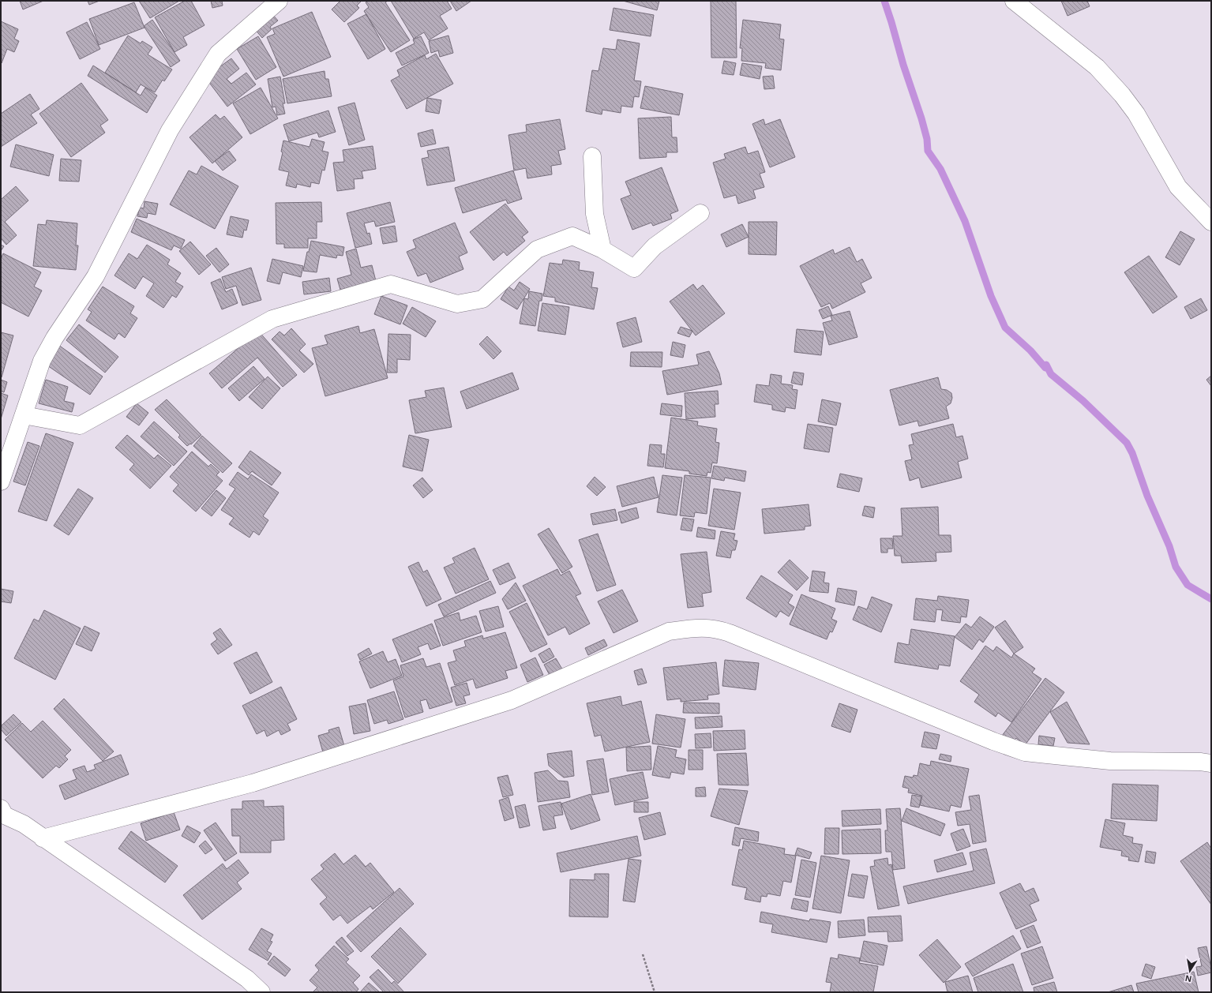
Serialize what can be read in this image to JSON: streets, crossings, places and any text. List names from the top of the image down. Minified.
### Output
{"north":"bottom"}
